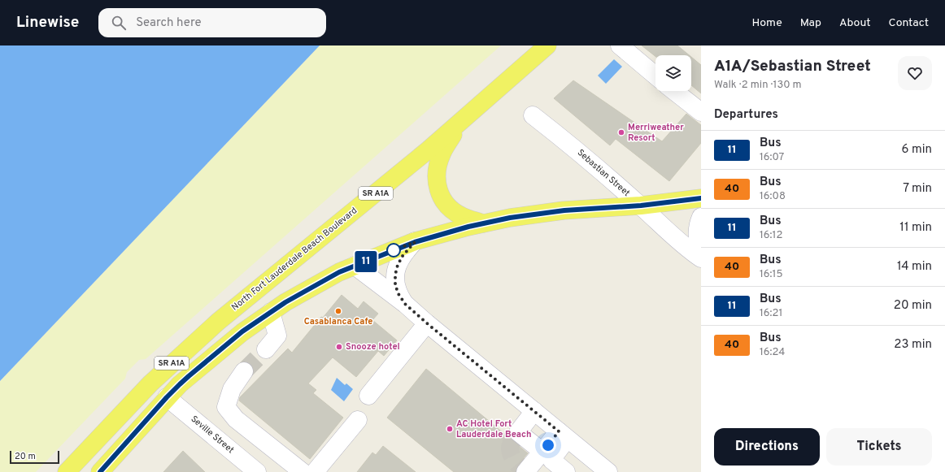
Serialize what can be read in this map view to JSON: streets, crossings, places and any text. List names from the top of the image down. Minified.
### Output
{"streets":{"main road":["SR A1A","North Fort Lauderdale Beach Boulevard"],"street":["Sebastian Street","Seville Street"]},"crossings":[["Sebastian Street","SR A1A"],["SR A1A","Seville Street"]],"places":["Merriweather Resort","Casablanca Cafe","Snooze hotel","AC Hotel Fort Lauderdale Beach"],"lines":["bus line 11"],"scale_bar":"20 m","page":{"header":"Linewise","search":"Search here","nav":["Home","Map","About","Contact"],"on_map":"11","heading":[["A1A/Sebastian Street","Walk · 2 min · 130 m"],"Departures"],"list":[{"mark":"11","name":"Bus","note":"16:07","value":"6 min"},{"mark":"40","name":"Bus","note":"16:08","value":"7 min"},{"mark":"11","name":"Bus","note":"16:12","value":"11 min"},{"mark":"40","name":"Bus","note":"16:15","value":"14 min"},{"mark":"11","name":"Bus","note":"16:21","value":"20 min"},{"mark":"40","name":"Bus","note":"16:24","value":"23 min"}],"buttons":["Directions","Tickets"],"scale":"20 m"}}
